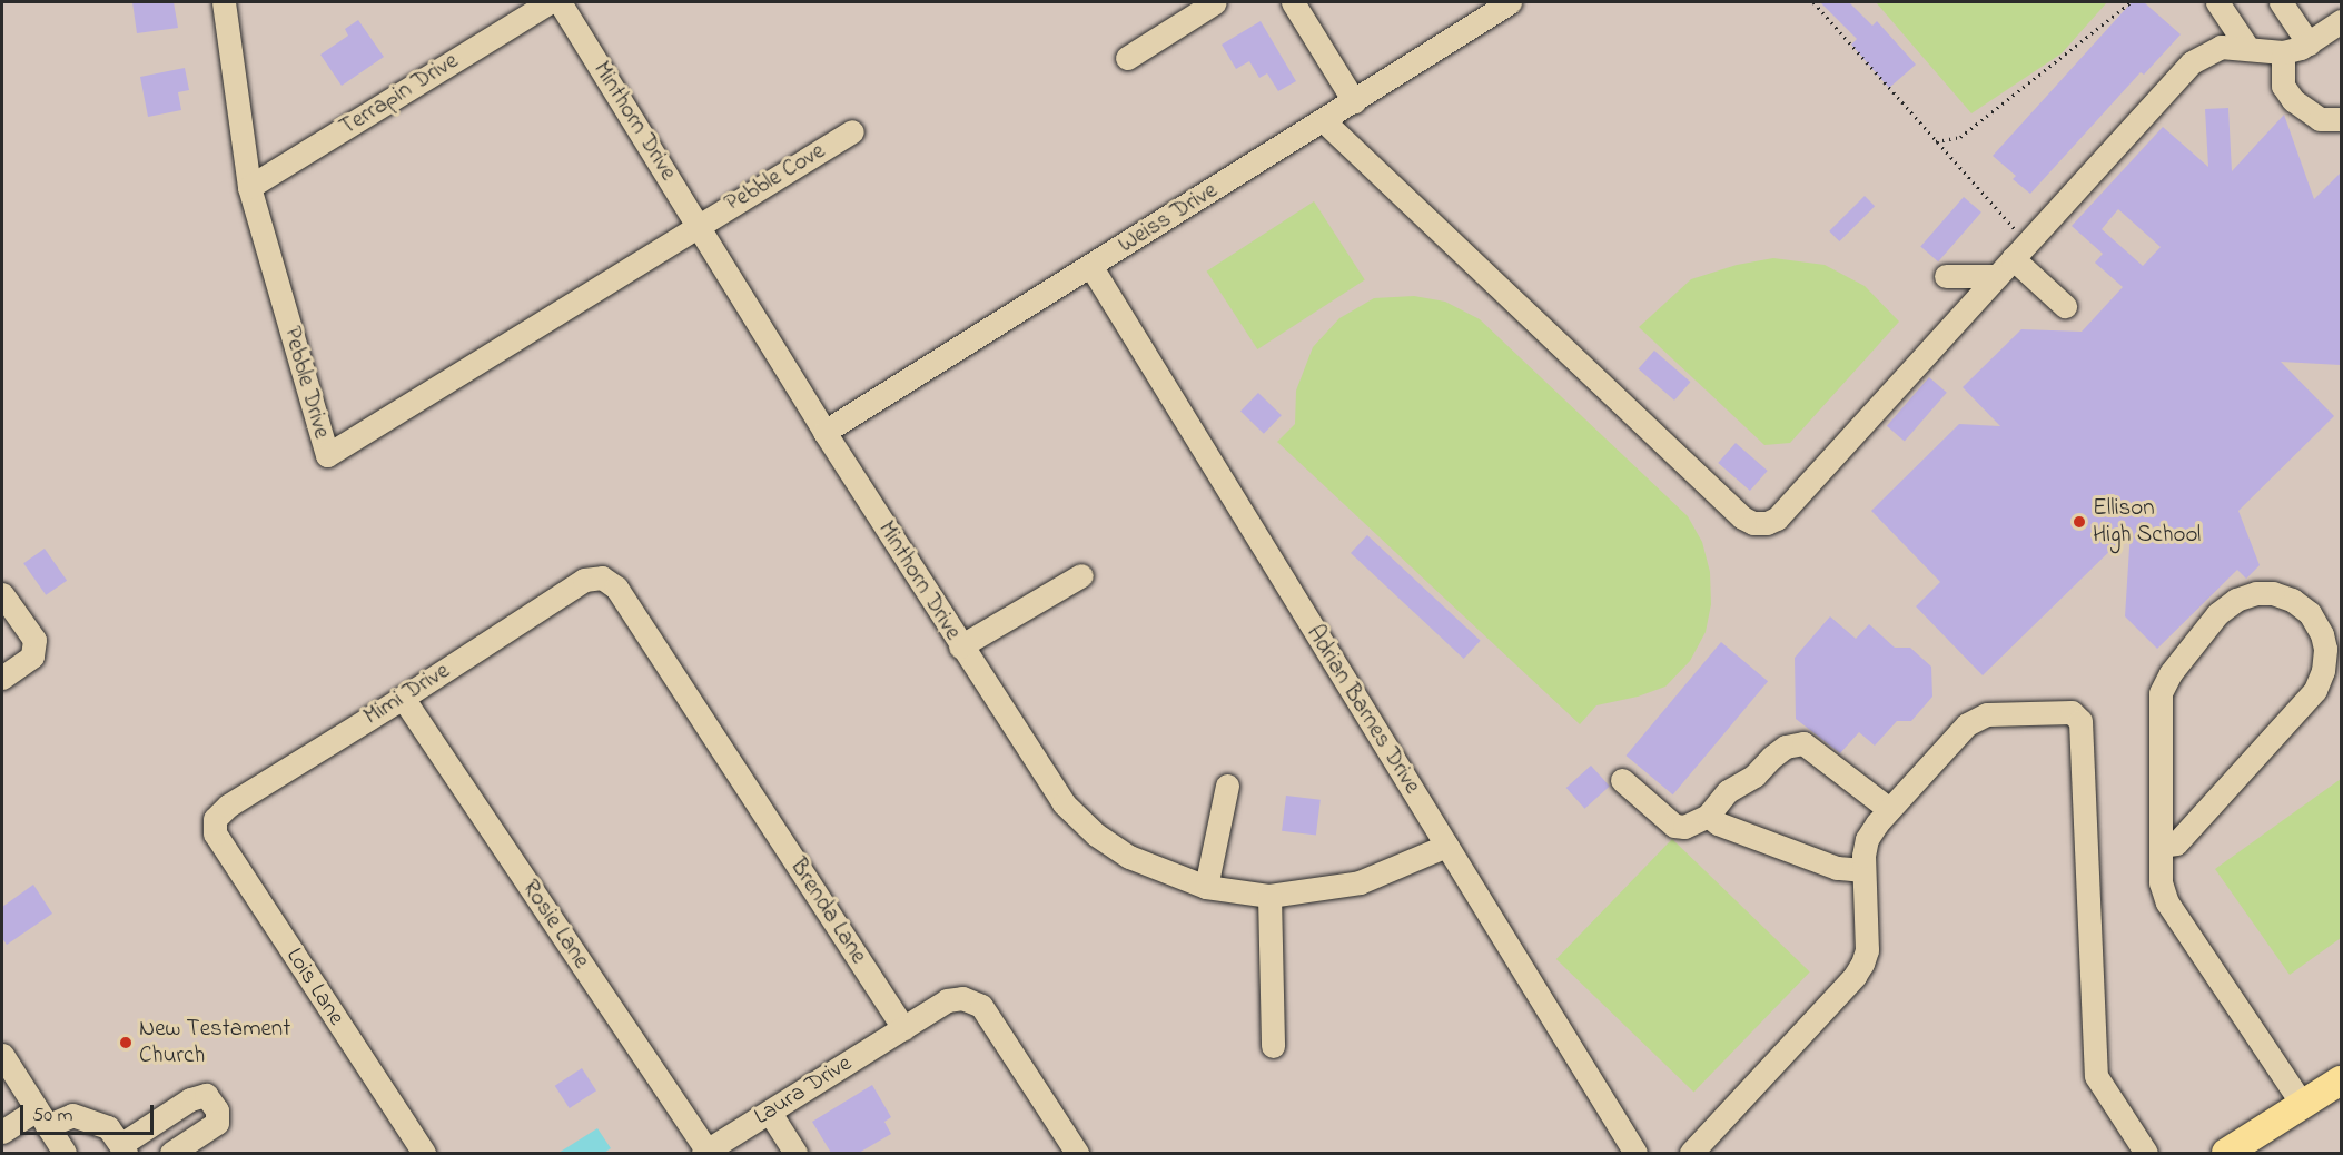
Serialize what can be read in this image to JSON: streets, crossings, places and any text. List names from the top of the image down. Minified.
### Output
{"streets":{"street":["Terrapin Drive","Minthorn Drive","Pebble Cove","Weiss Drive","Pebble Drive","Mimi Drive","Adrian Barnes Drive","Brenda Lane","Rosie Lane","Lois Lane","Laura Drive"]},"crossings":[["Terrapin Drive","Pebble Drive"],["Minthorn Drive","Pebble Cove"],["Minthorn Drive","Weiss Drive"],["Minthorn Drive","Pebble Drive"],["Minthorn Drive","Adrian Barnes Drive"],["Pebble Cove","Pebble Drive"],["Weiss Drive","Adrian Barnes Drive"],["Mimi Drive","Brenda Lane"],["Mimi Drive","Rosie Lane"],["Mimi Drive","Lois Lane"],["Brenda Lane","Laura Drive"],["Rosie Lane","Laura Drive"]],"places":["Ellison High School","New Testament Church"],"scale_bar":"50 m"}
